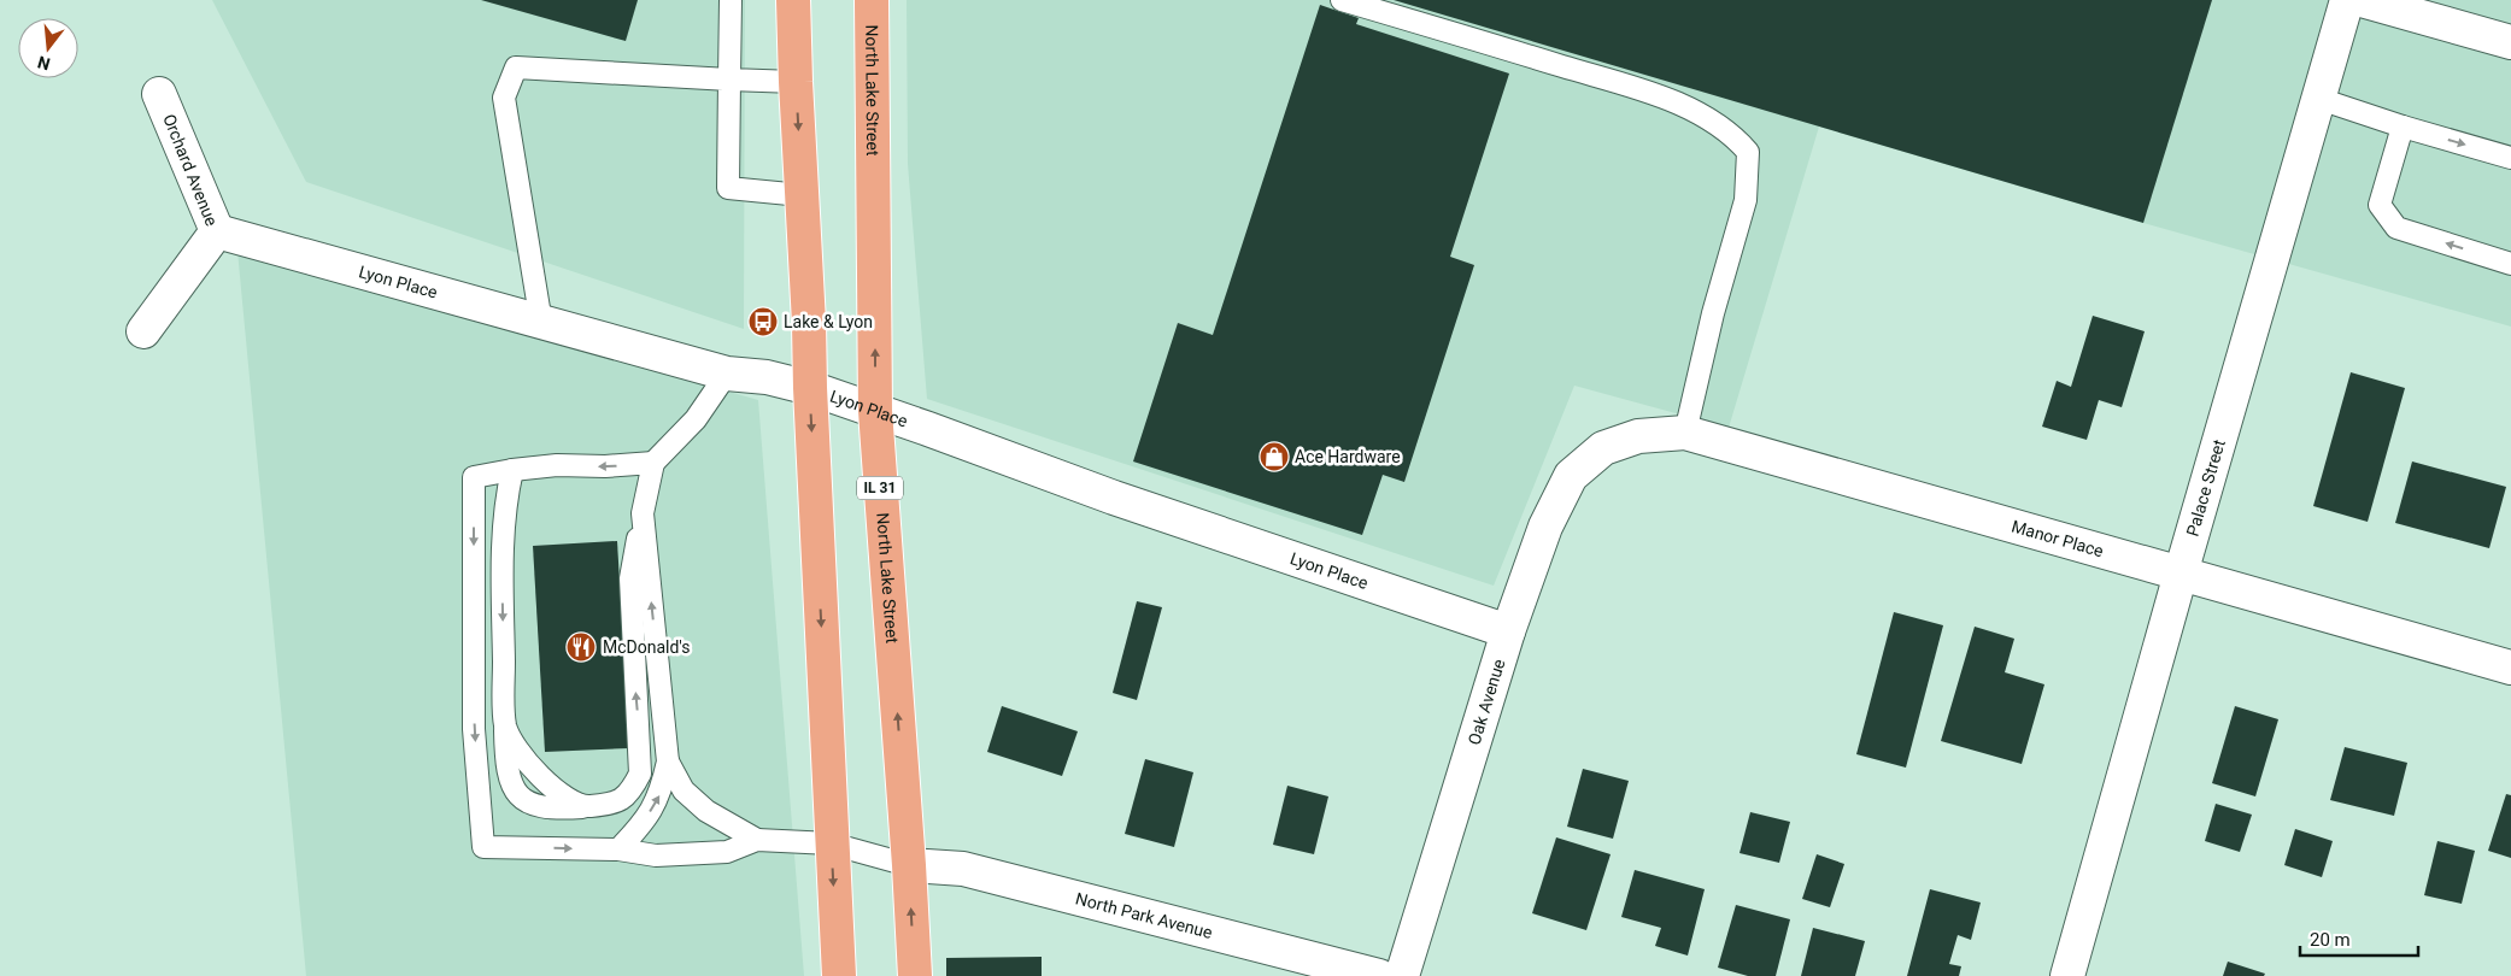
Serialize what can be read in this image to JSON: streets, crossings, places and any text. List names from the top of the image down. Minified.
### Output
{"streets":{"main road":["North Lake Street","IL 31"],"street":["Orchard Avenue","Lyon Place","Palace Street","Manor Place","Oak Avenue","North Park Avenue"]},"crossings":[["North Lake Street","Lyon Place"],["North Lake Street","North Park Avenue"],["Orchard Avenue","Lyon Place"],["Lyon Place","Oak Avenue"],["Palace Street","Manor Place"],["Manor Place","Oak Avenue"]],"places":{"bus stop":["Lake & Lyon"],"shop":["Ace Hardware"],"restaurant":["McDonald's"]},"scale_bar":"20 m","north":"bottom"}
